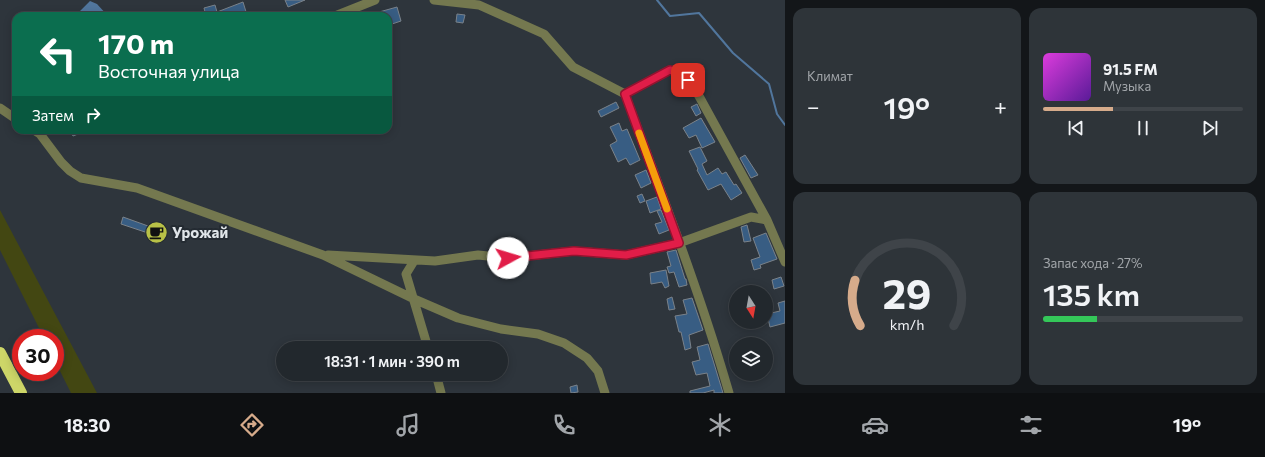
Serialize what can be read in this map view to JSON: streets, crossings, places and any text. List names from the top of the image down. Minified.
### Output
{"places":{"cafe":["Урожай"]},"north":"bottom","page":{"tile":["Климат",["Запас хода · 27%","135 km"]],"turn":["170 m","Восточная улица"],"song":["91.5 FM","Музыка"],"heat":["−","19°","+"],"then":"Затем","limit":"30","trip":"18:31 · 1 мин · 390 m","tabs":["18:30","19°"],"gauge":["29","km/h"]}}
